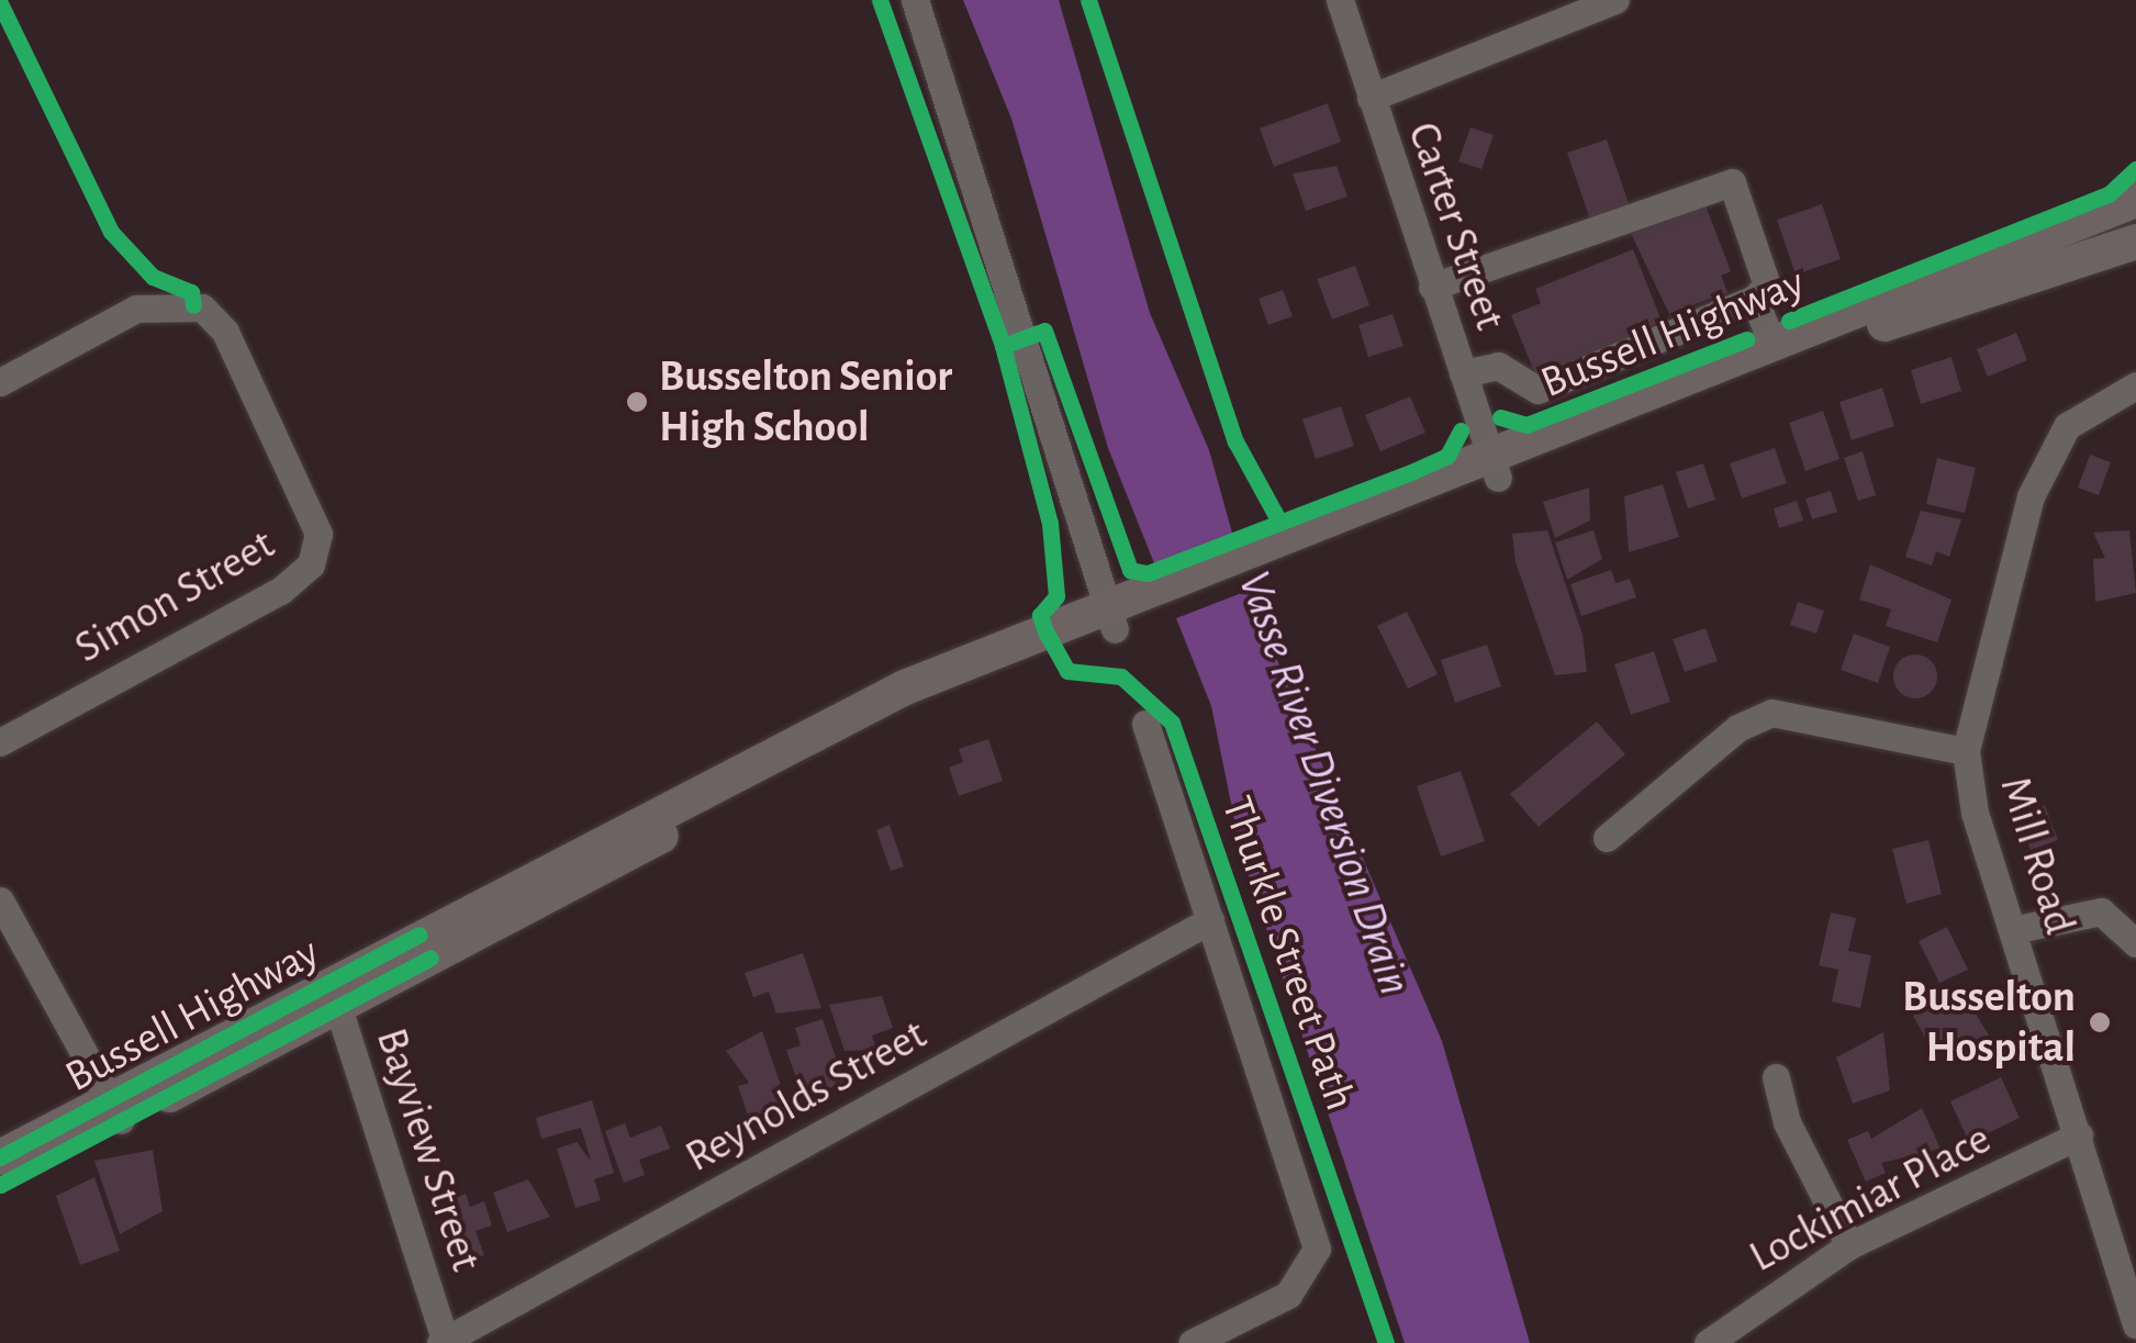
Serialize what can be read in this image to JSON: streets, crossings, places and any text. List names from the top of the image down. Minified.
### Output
{"streets":{"main road":["Bussell Highway"],"street":["Carter Street","Simon Street","Mill Road","Reynolds Street","Bayview Street","Lockimiar Place"],"cycle path":["Thurkle Street Path"]},"crossings":[["Carter Street","Bussell Highway"],["Bussell Highway","Bayview Street"],["Mill Road","Lockimiar Place"],["Reynolds Street","Bayview Street"]],"water":["Vasse River Diversion Drain"],"places":["Busselton Senior High School","Busselton Hospital"]}
